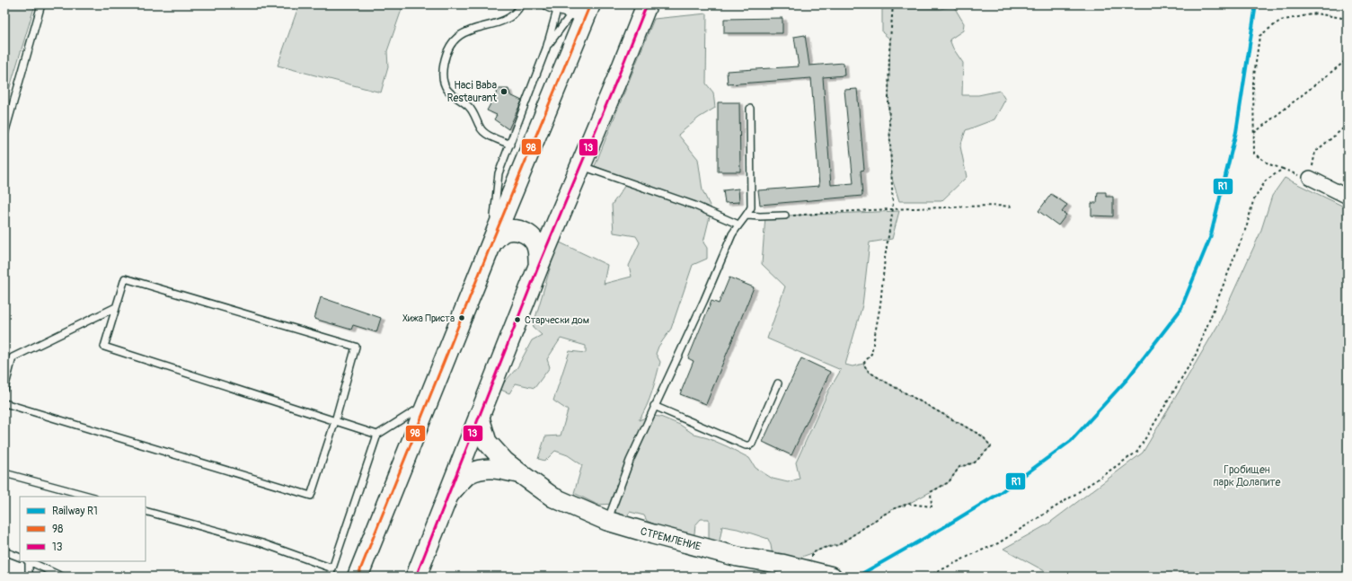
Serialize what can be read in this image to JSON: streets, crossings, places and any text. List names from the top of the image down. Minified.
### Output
{"streets":{"street":["СТРЕМЛЕНИЕ"]},"parks":["Гробищен парк Долапите"],"places":["Haci Baba Restaurant","Хижа Приста","Старчески дом"],"lines":["rail line R1","transit line 98","transit line 13"],"legend":["Railway R1","98","13"]}
